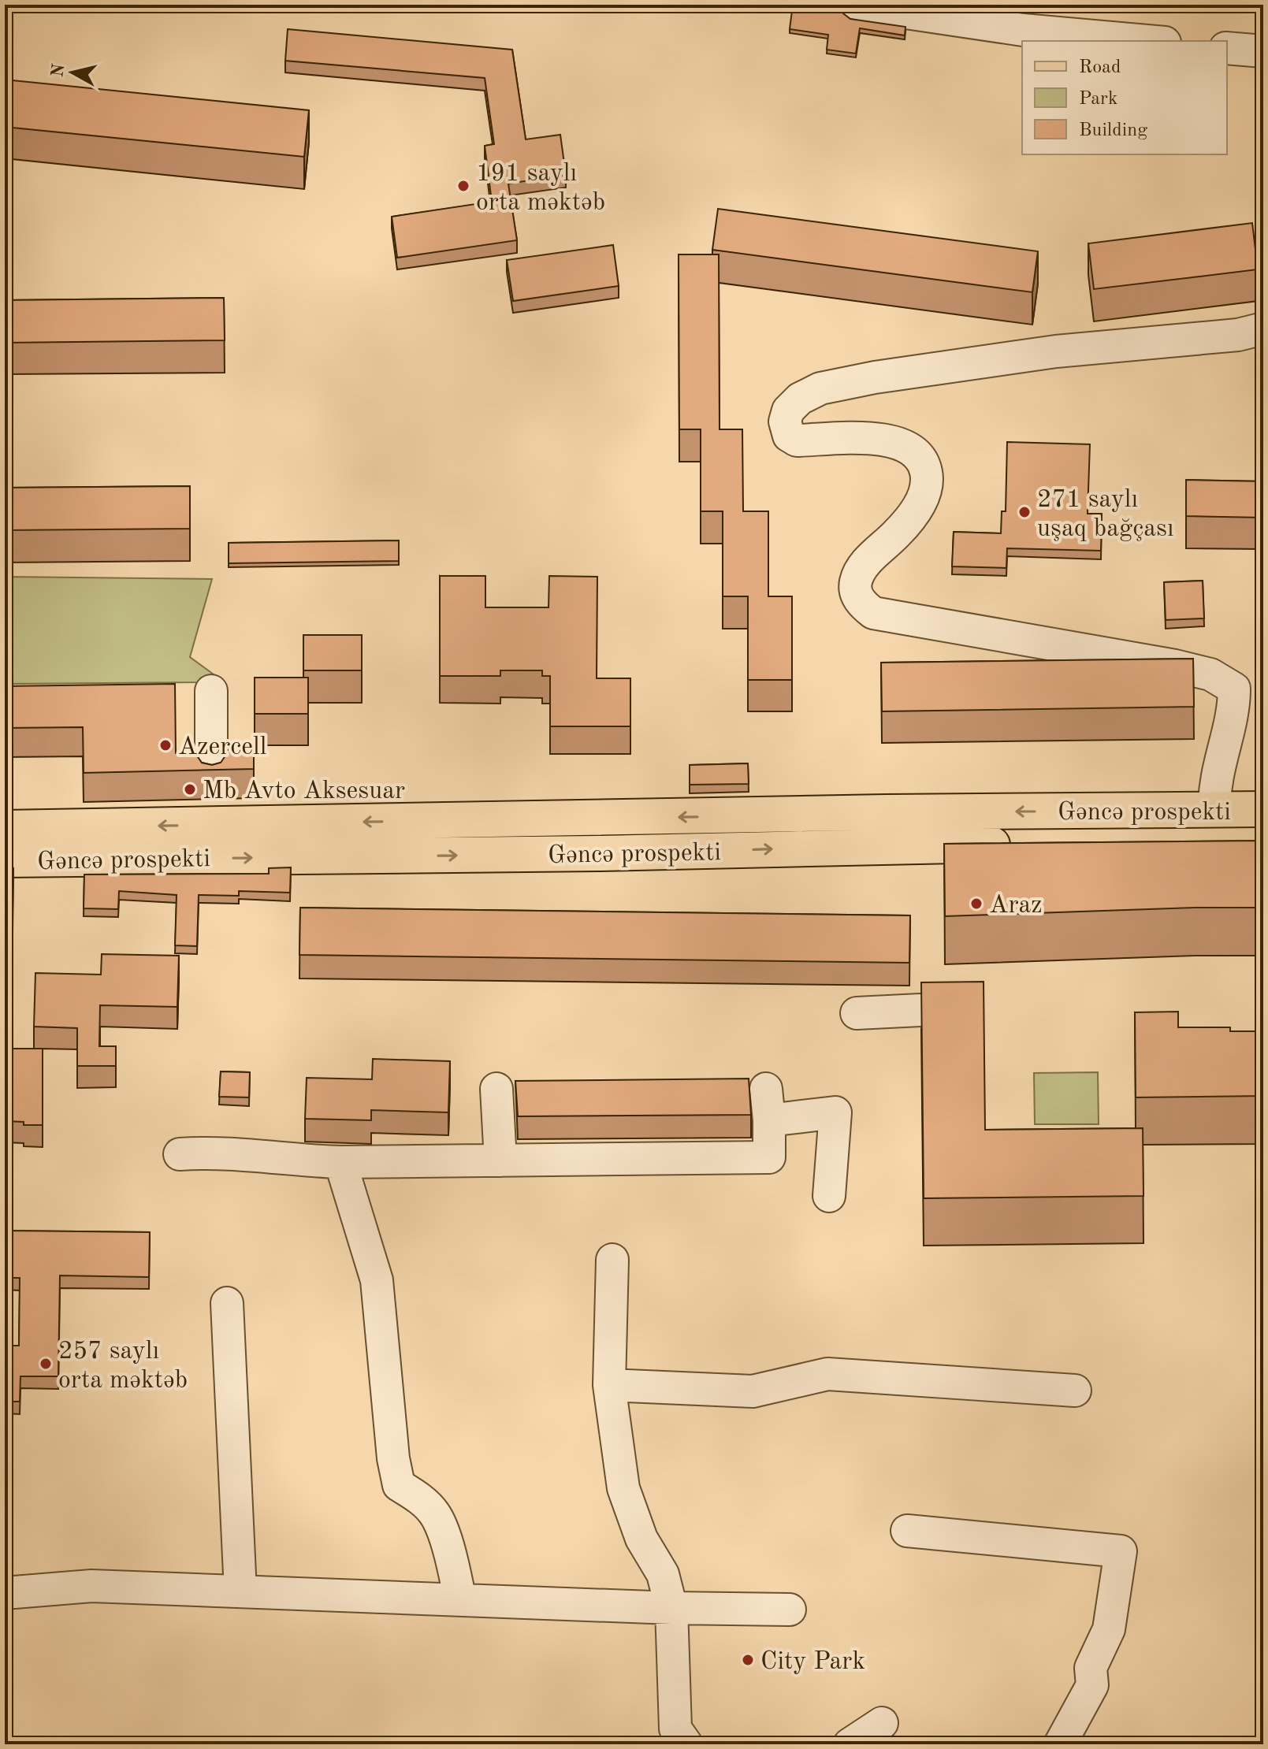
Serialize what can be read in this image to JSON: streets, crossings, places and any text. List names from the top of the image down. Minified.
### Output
{"streets":{"main road":["Gəncə prospekti"]},"places":["191 saylı orta məktəb","271 saylı uşaq bağçası","Azercell","Mb Avto Aksesuar","Araz","257 saylı orta məktəb","City Park"],"legend":["Road","Park","Building"],"north":"left"}
